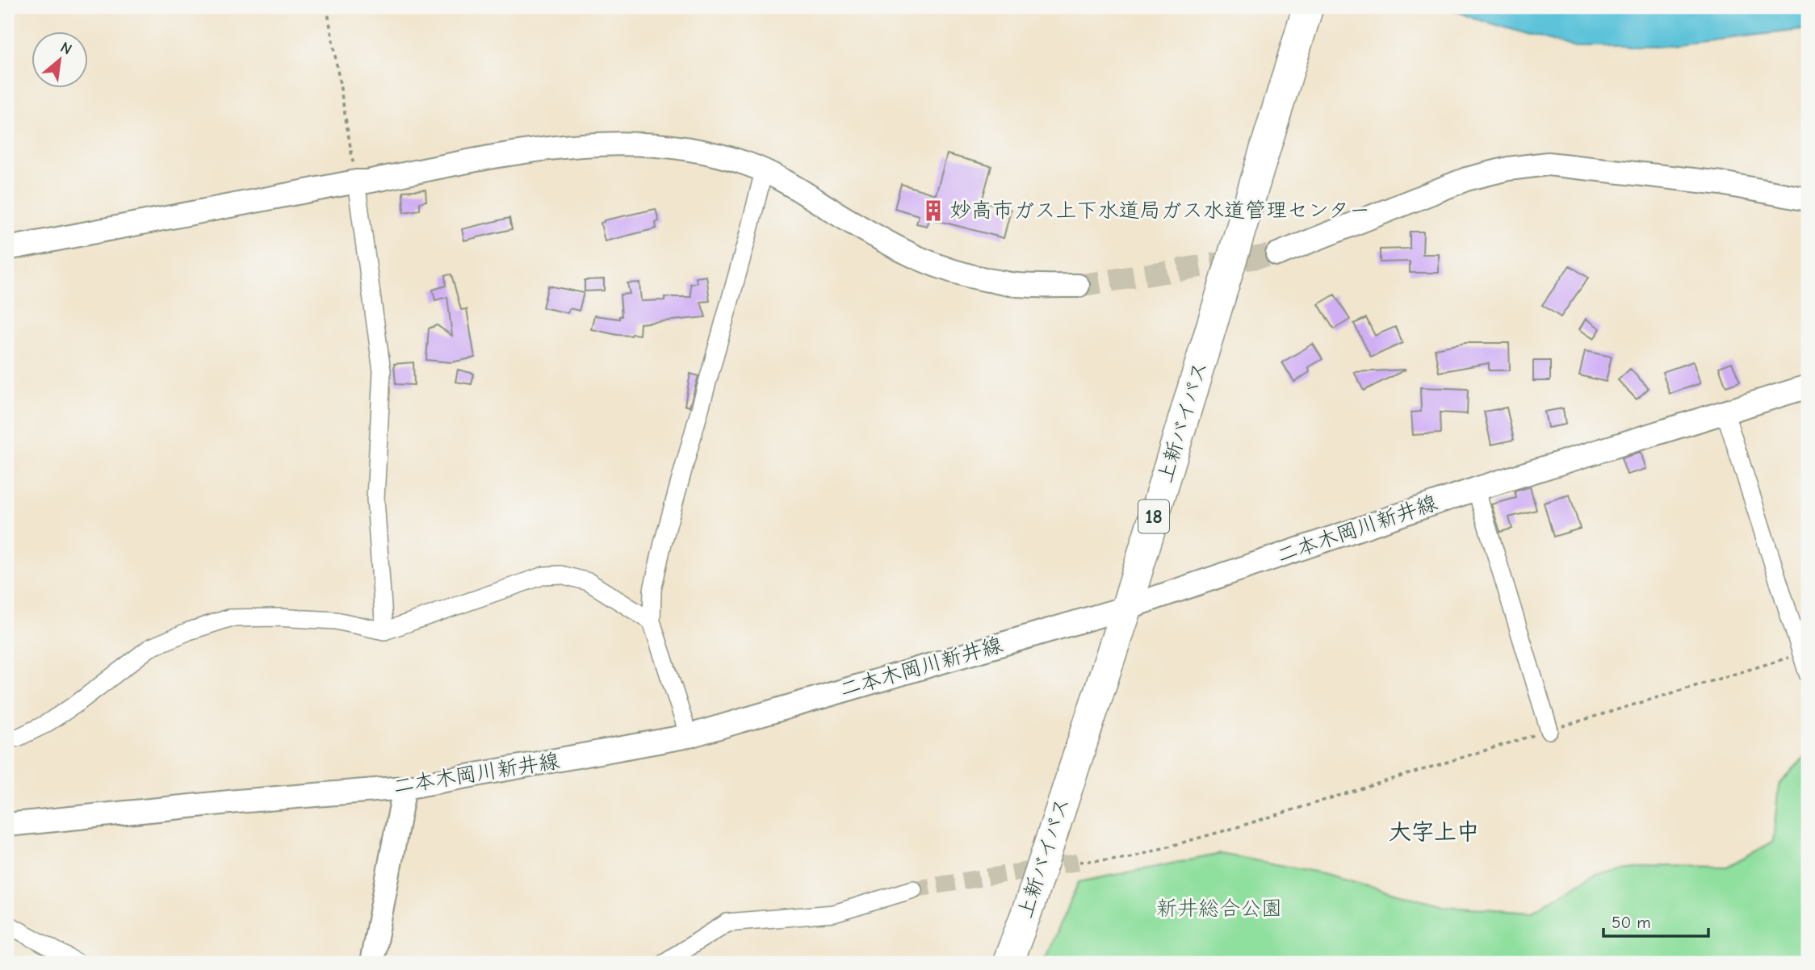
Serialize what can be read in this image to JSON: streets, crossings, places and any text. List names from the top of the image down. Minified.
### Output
{"streets":{"highway":["上新バイパス","18"],"main road":["二本木岡川新井線"]},"crossings":[["上新バイパス","二本木岡川新井線"]],"districts":["大字上中"],"parks":["新井総合公園"],"places":{"building":["妙高市ガス上下水道局ガス水道管理センター"]},"scale_bar":"50 m","north":"top right"}
